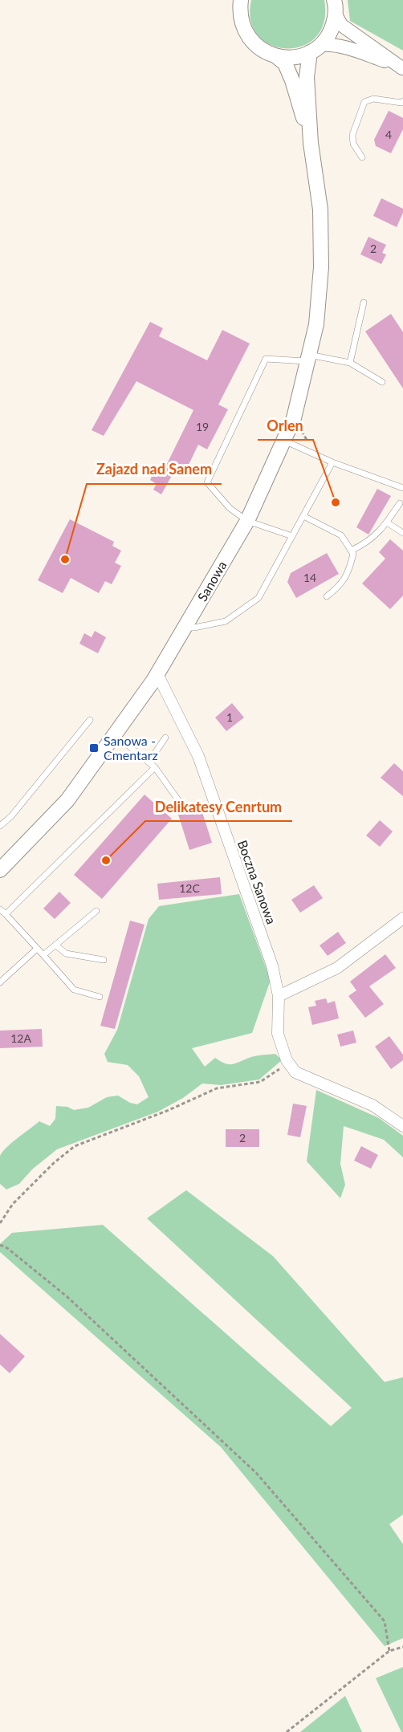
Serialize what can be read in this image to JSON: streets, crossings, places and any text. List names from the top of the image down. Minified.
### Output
{"streets":{"main road":["Sanowa"],"street":["Boczna Sanowa"]},"crossings":[["Sanowa","Boczna Sanowa"]],"places":{"other":["Orlen","Zajazd nad Sanem","Delikatesy Cenrtum"],"transit":["Sanowa - Cmentarz"]},"house_numbers":["4","2","19","14","1","12C","12A","2"]}
